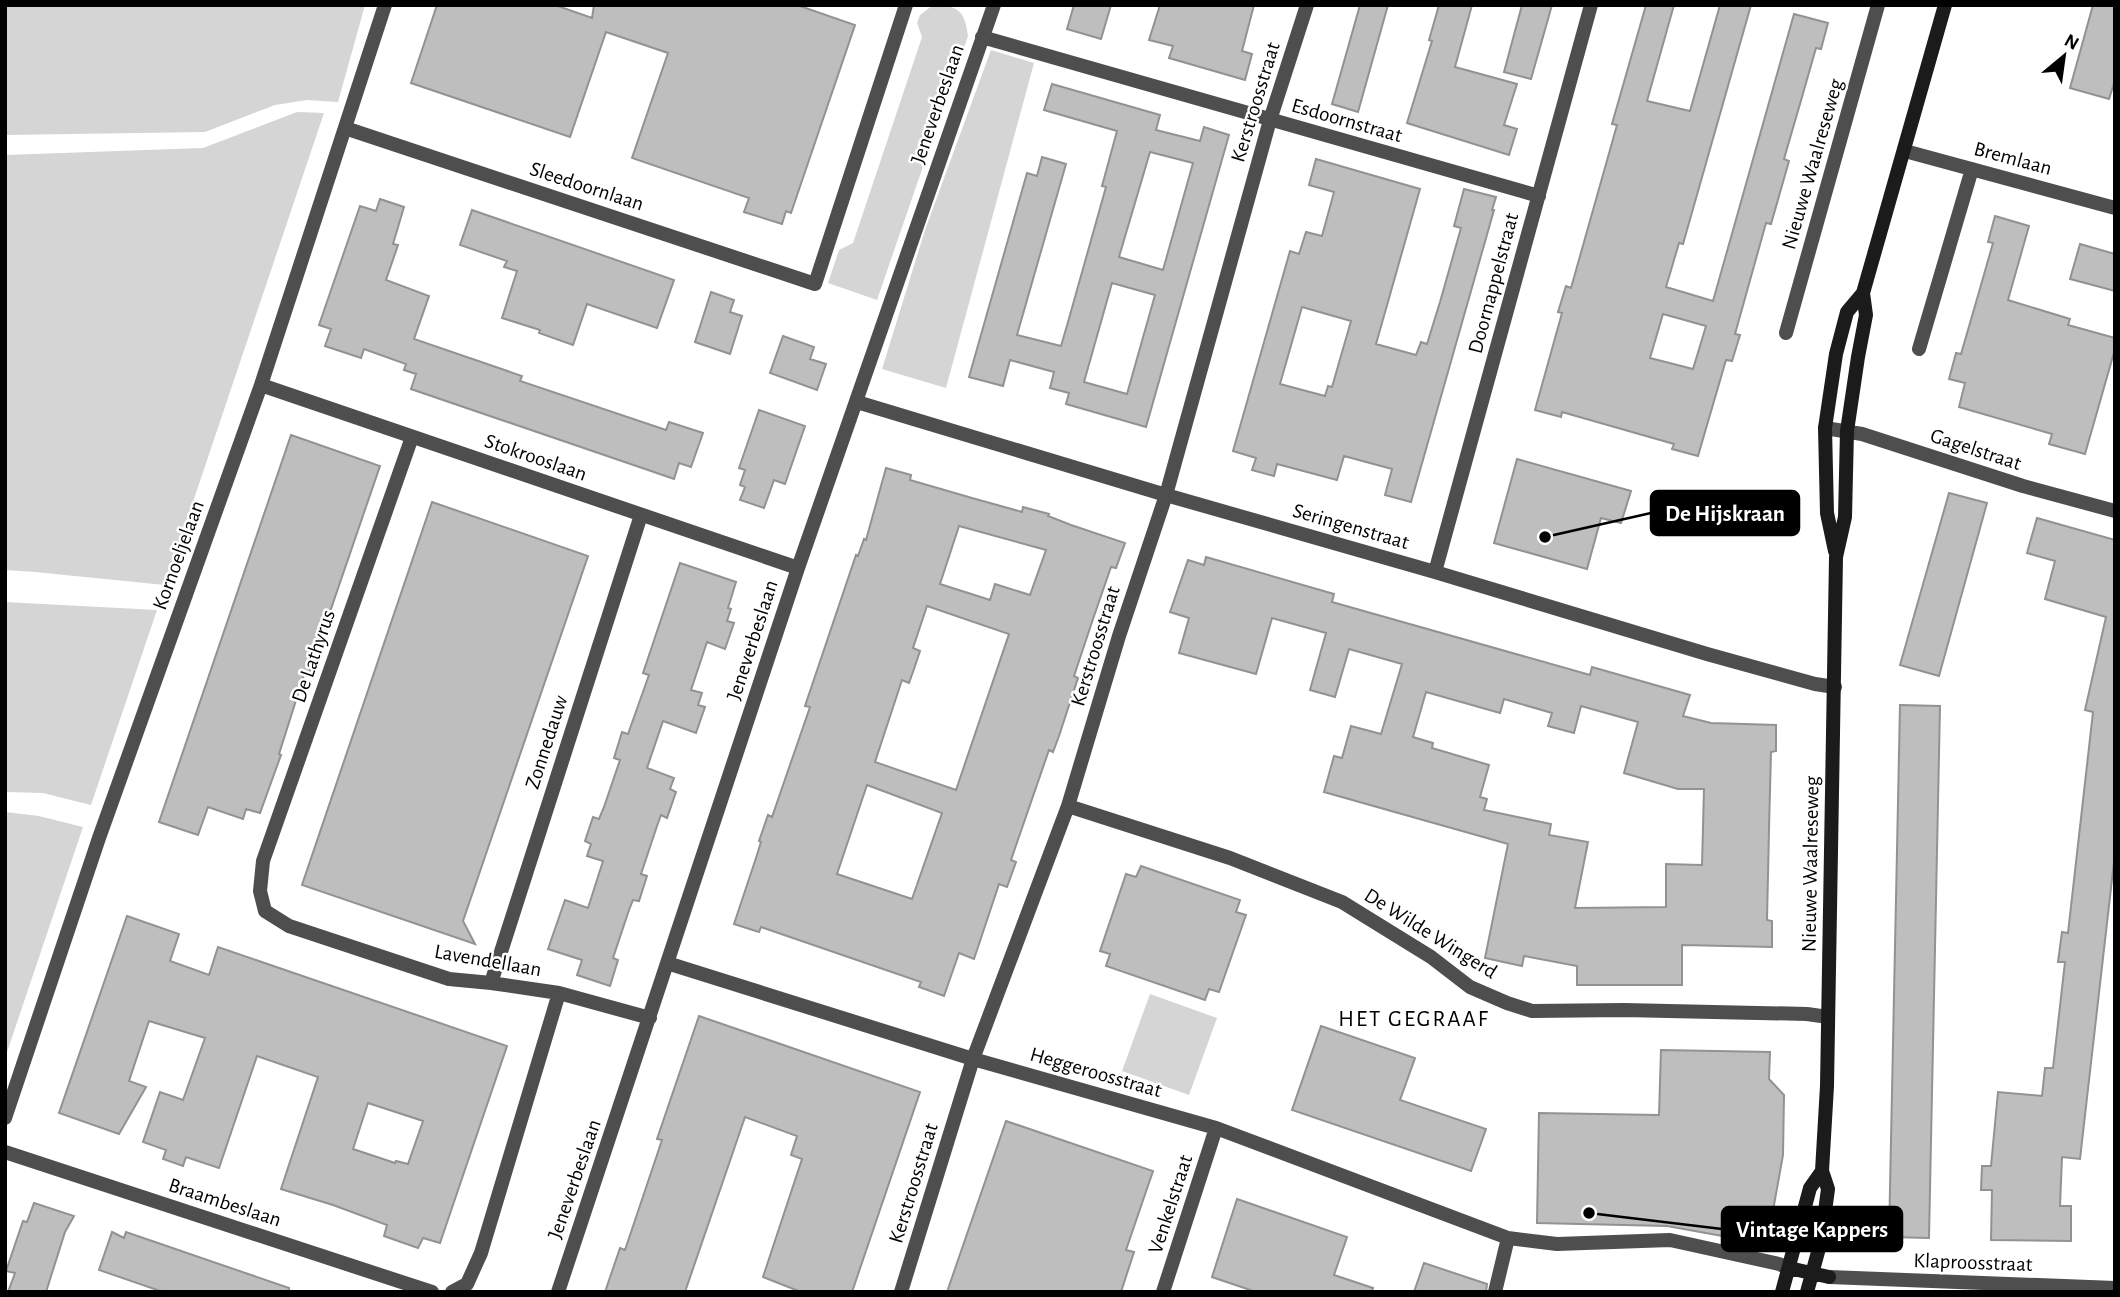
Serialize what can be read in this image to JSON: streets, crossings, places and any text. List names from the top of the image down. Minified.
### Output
{"streets":{"street":["Kerstroosstraat","Jeneverbeslaan","Esdoornstraat","Bremlaan","Nieuwe Waalreseweg","Sleedoornlaan","Doornappelstraat","Gagelstraat","Stokrooslaan","Seringenstraat","Kornoeljelaan","De Lathyrus","Zonnedauw","De Wilde Wingerd","Lavendellaan","Heggeroosstraat","Braambeslaan","Venkelstraat","Klaproosstraat"]},"crossings":[["Kerstroosstraat","Esdoornstraat"],["Kerstroosstraat","Seringenstraat"],["Kerstroosstraat","De Wilde Wingerd"],["Kerstroosstraat","Heggeroosstraat"],["Jeneverbeslaan","Esdoornstraat"],["Jeneverbeslaan","Stokrooslaan"],["Jeneverbeslaan","Seringenstraat"],["Jeneverbeslaan","Lavendellaan"],["Jeneverbeslaan","Heggeroosstraat"],["Esdoornstraat","Doornappelstraat"],["Bremlaan","Nieuwe Waalreseweg"],["Nieuwe Waalreseweg","Gagelstraat"],["Nieuwe Waalreseweg","Seringenstraat"],["Nieuwe Waalreseweg","De Wilde Wingerd"],["Nieuwe Waalreseweg","Klaproosstraat"],["Sleedoornlaan","Kornoeljelaan"],["Doornappelstraat","Seringenstraat"],["Stokrooslaan","Kornoeljelaan"],["Stokrooslaan","De Lathyrus"],["Stokrooslaan","Zonnedauw"],["De Lathyrus","Lavendellaan"],["Zonnedauw","Lavendellaan"],["Heggeroosstraat","Venkelstraat"]],"districts":["HET GEGRAAF"],"places":["De Hijskraan","Vintage Kappers"],"north":"top right"}
